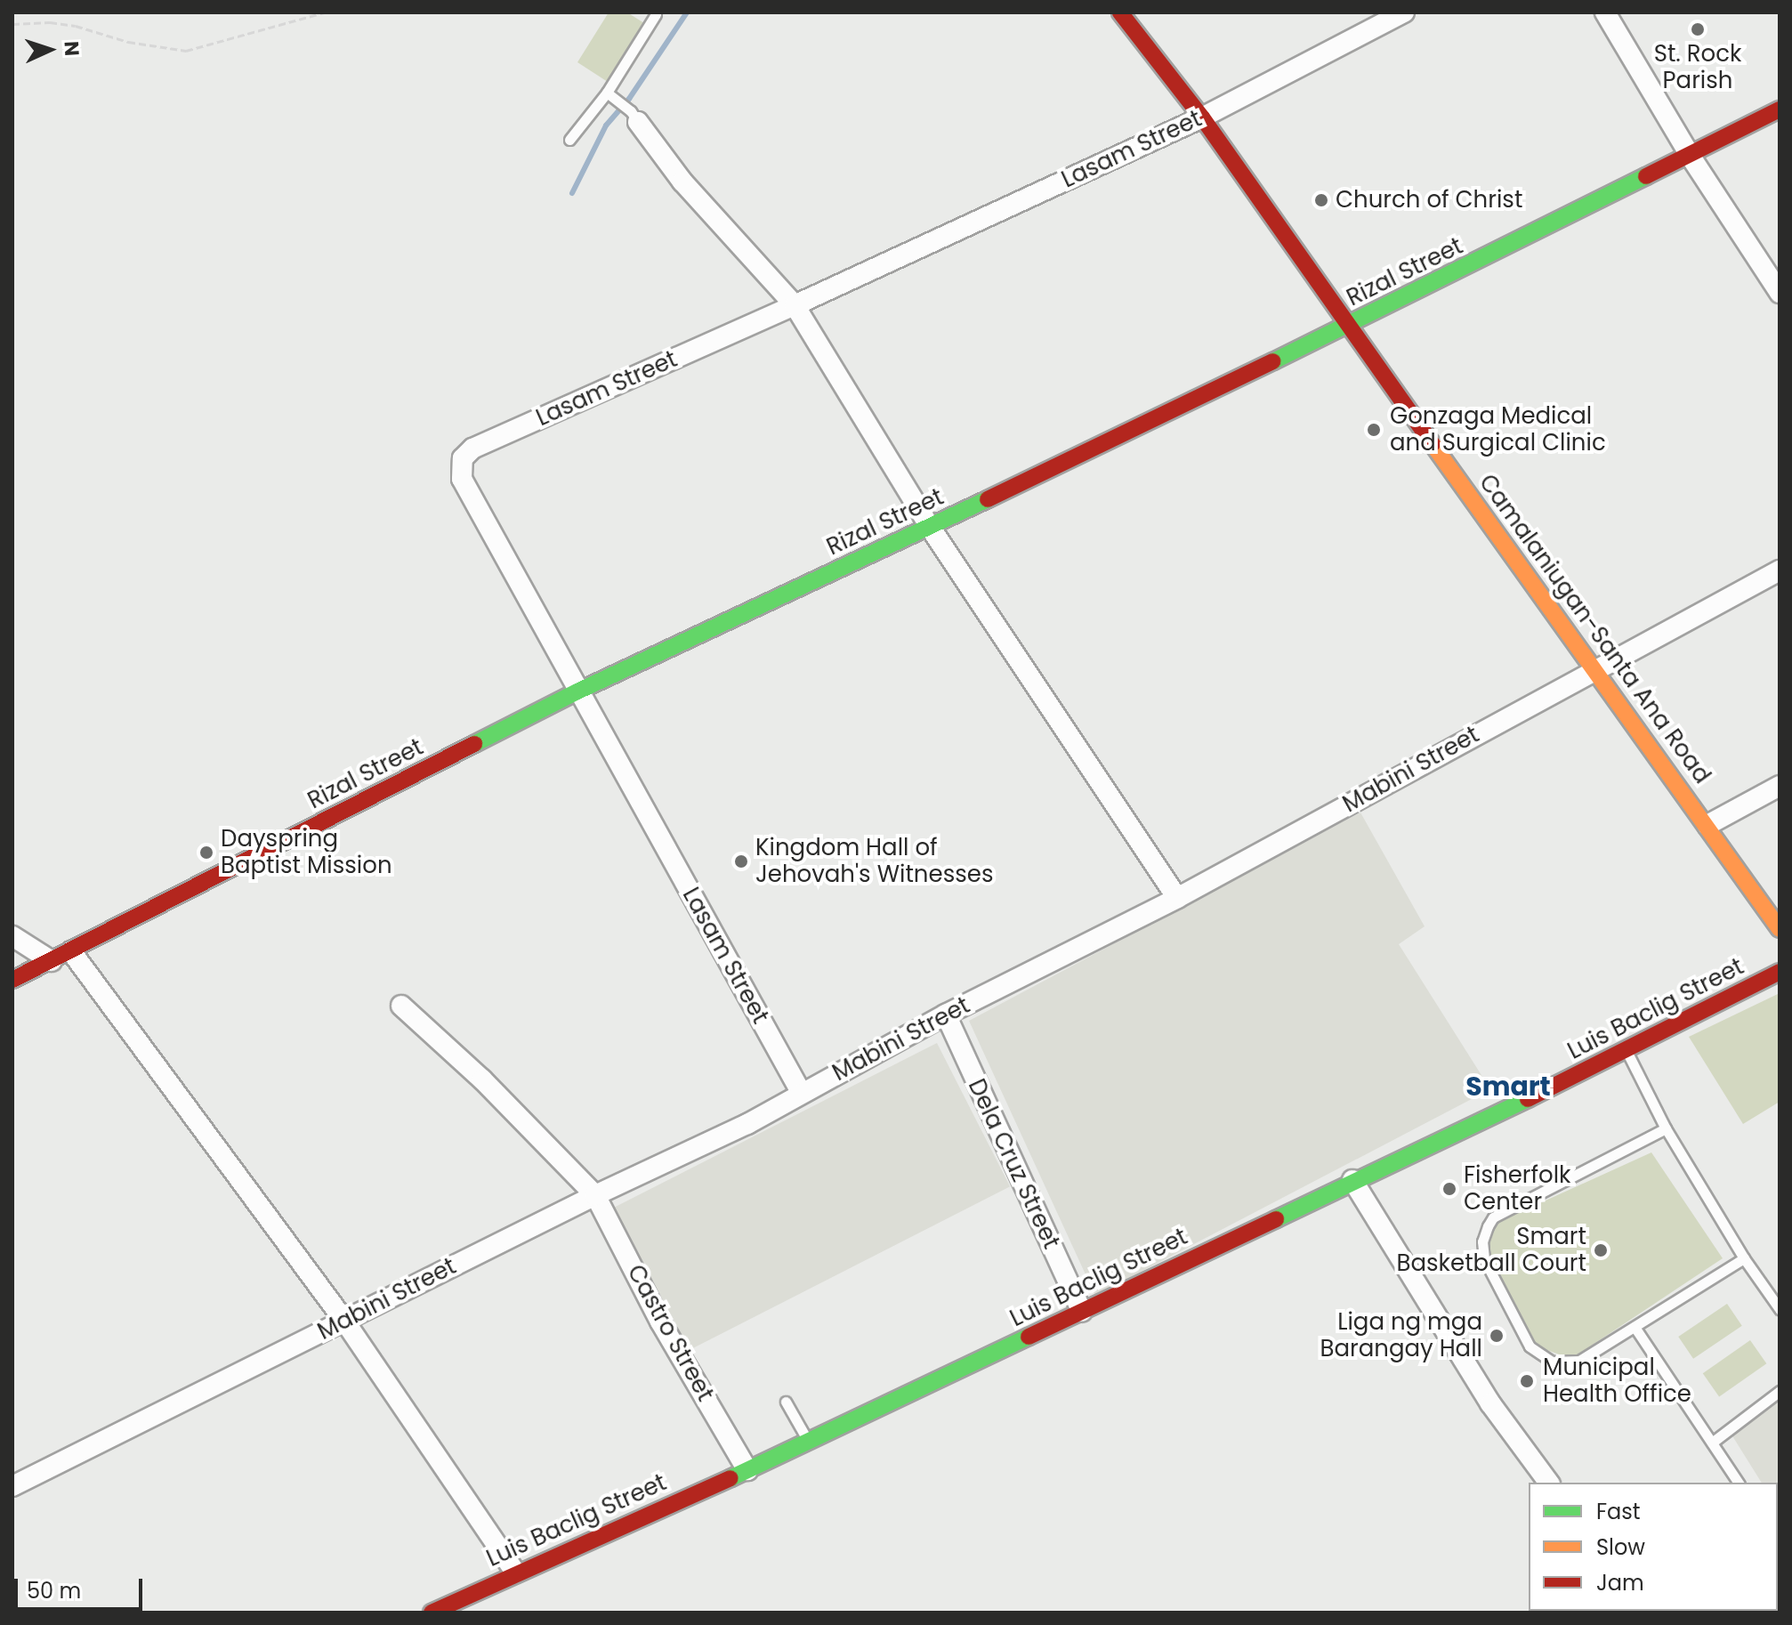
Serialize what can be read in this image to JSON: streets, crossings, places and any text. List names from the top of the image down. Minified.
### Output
{"streets":{"street":["Lasam Street","Rizal Street","Camalaniugan-Santa Ana Road","Mabini Street","Luis Baclig Street","Dela Cruz Street","Castro Street"]},"crossings":[["Lasam Street","Rizal Street"],["Lasam Street","Camalaniugan-Santa Ana Road"],["Lasam Street","Mabini Street"],["Rizal Street","Camalaniugan-Santa Ana Road"],["Camalaniugan-Santa Ana Road","Mabini Street"],["Mabini Street","Dela Cruz Street"],["Mabini Street","Castro Street"],["Luis Baclig Street","Dela Cruz Street"],["Luis Baclig Street","Castro Street"]],"districts":["Smart"],"places":["St. Rock Parish","Church of Christ","Gonzaga Medical and Surgical Clinic","Dayspring Baptist Mission","Kingdom Hall of Jehovah's Witnesses","Fisherfolk Center","Smart Basketball Court","Liga ng mga Barangay Hall","Municipal Health Office"],"legend":["Fast","Slow","Jam"],"scale_bar":"50 m","north":"right"}
